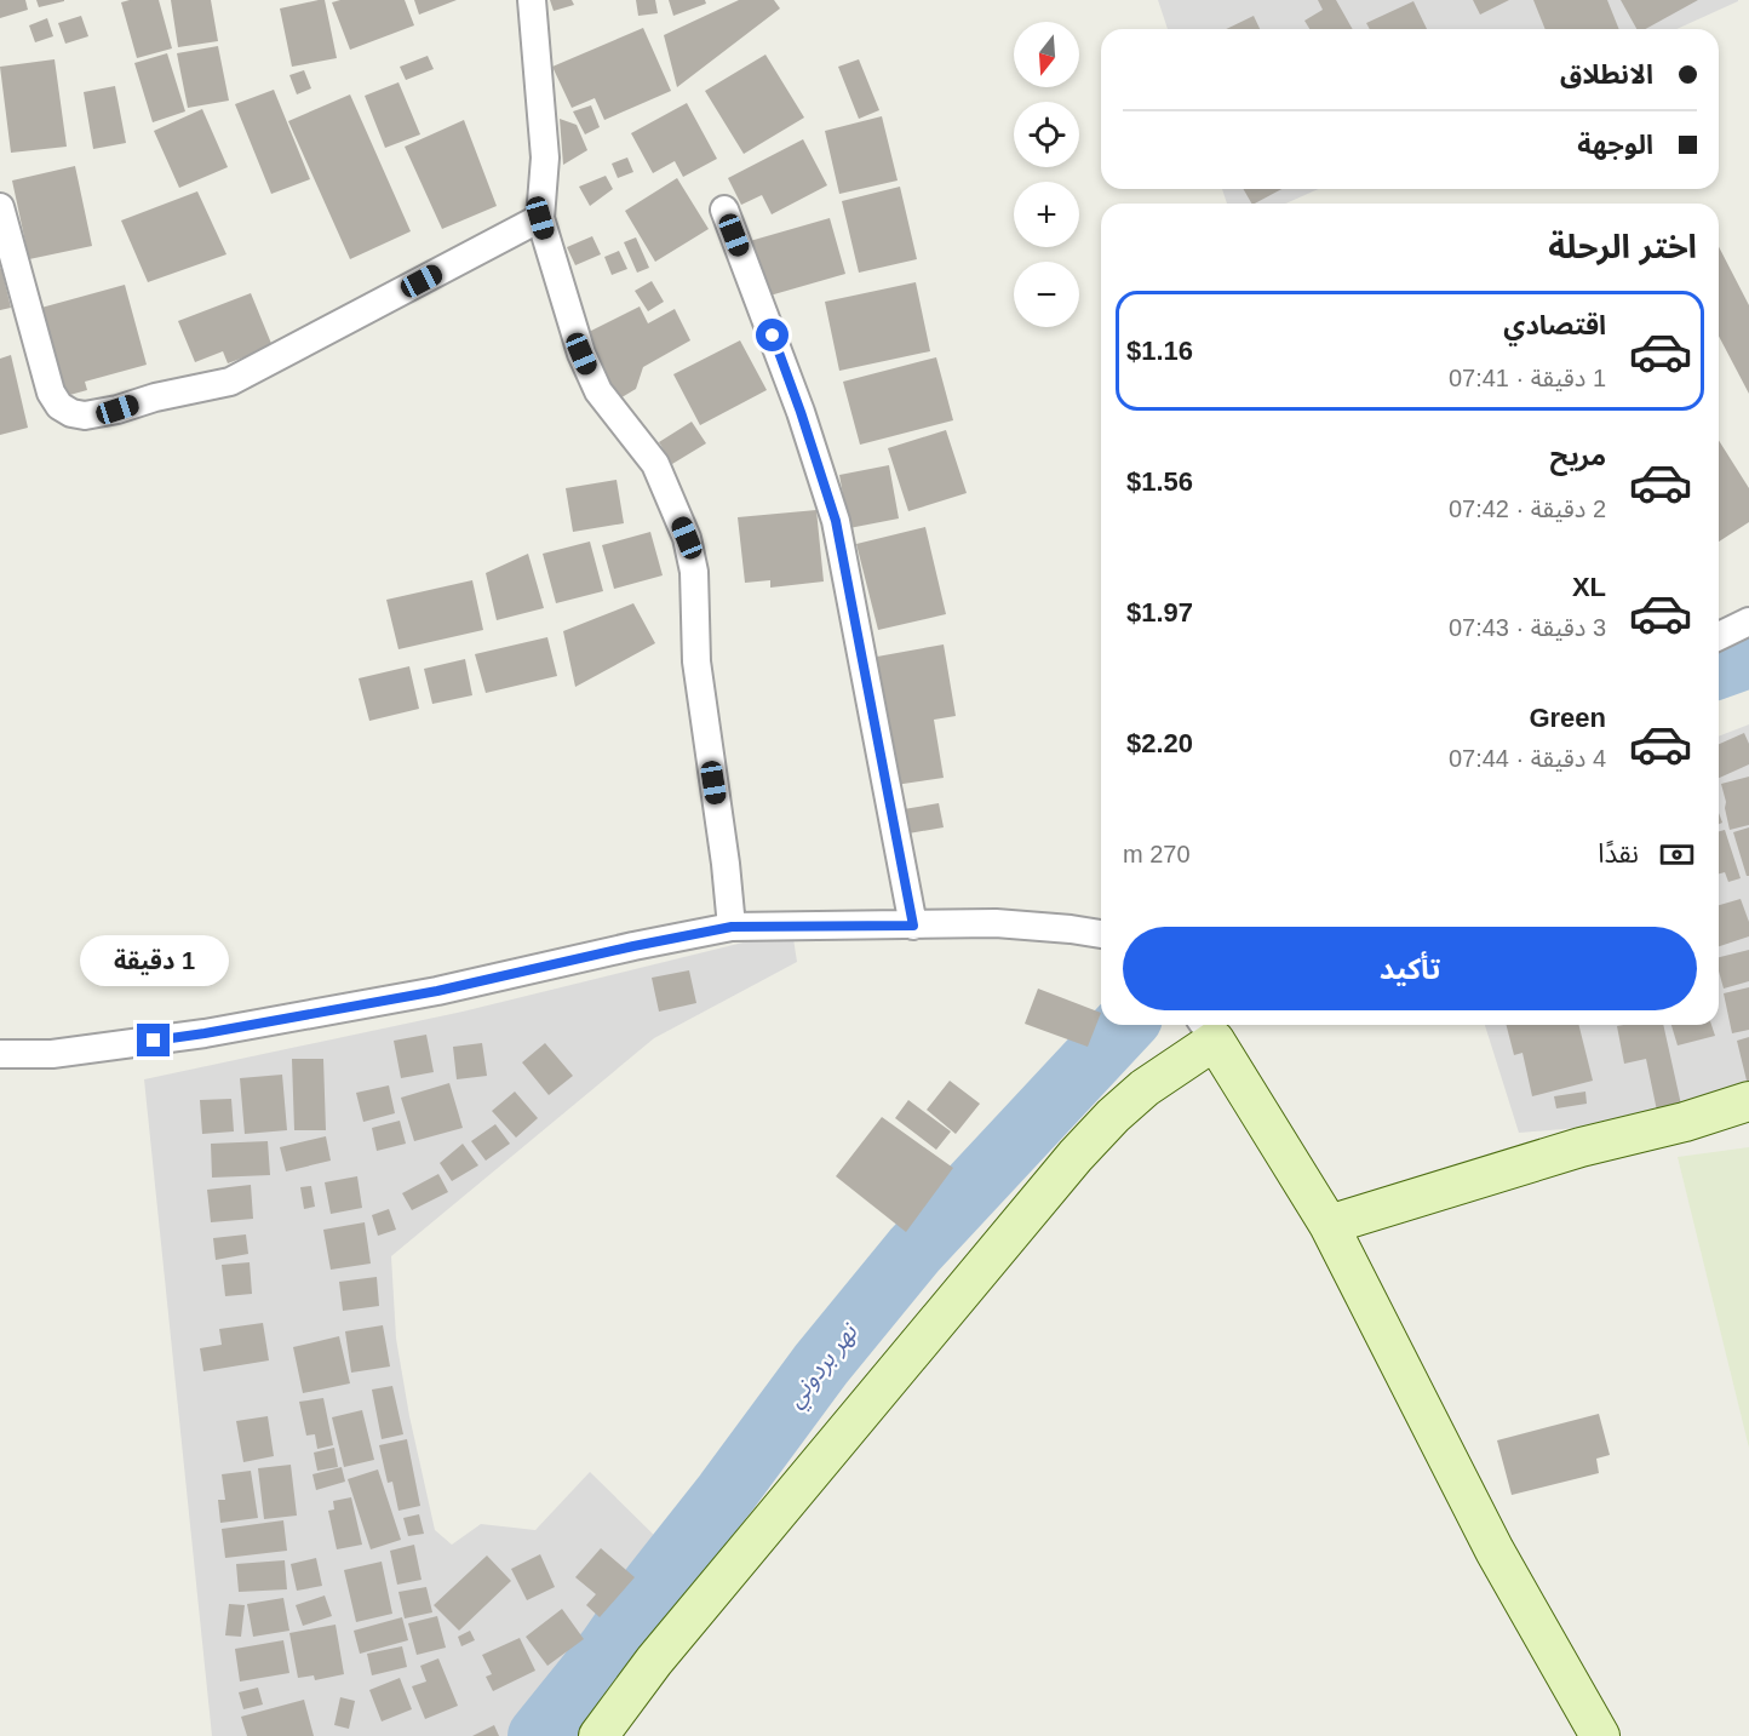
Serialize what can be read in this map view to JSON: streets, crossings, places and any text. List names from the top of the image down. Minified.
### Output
{"water":["نهر بردوني"],"north":"bottom","page":{"map_buttons":["+","−"],"banner":["الانطلاق","الوجهة"],"heading":"اختر الرحلة","list":[{"name":"اقتصادي","note":"1 دقيقة · 07:41","value":"$1.16"},{"name":"مريح","note":"2 دقيقة · 07:42","value":"$1.56"},{"name":"XL","note":"3 دقيقة · 07:43","value":"$1.97"},{"name":"Green","note":"4 دقيقة · 07:44","value":"$2.20"}],"pay":["نقدًا","270 m"],"buttons":"تأكيد","bubble":"1 دقيقة"}}
